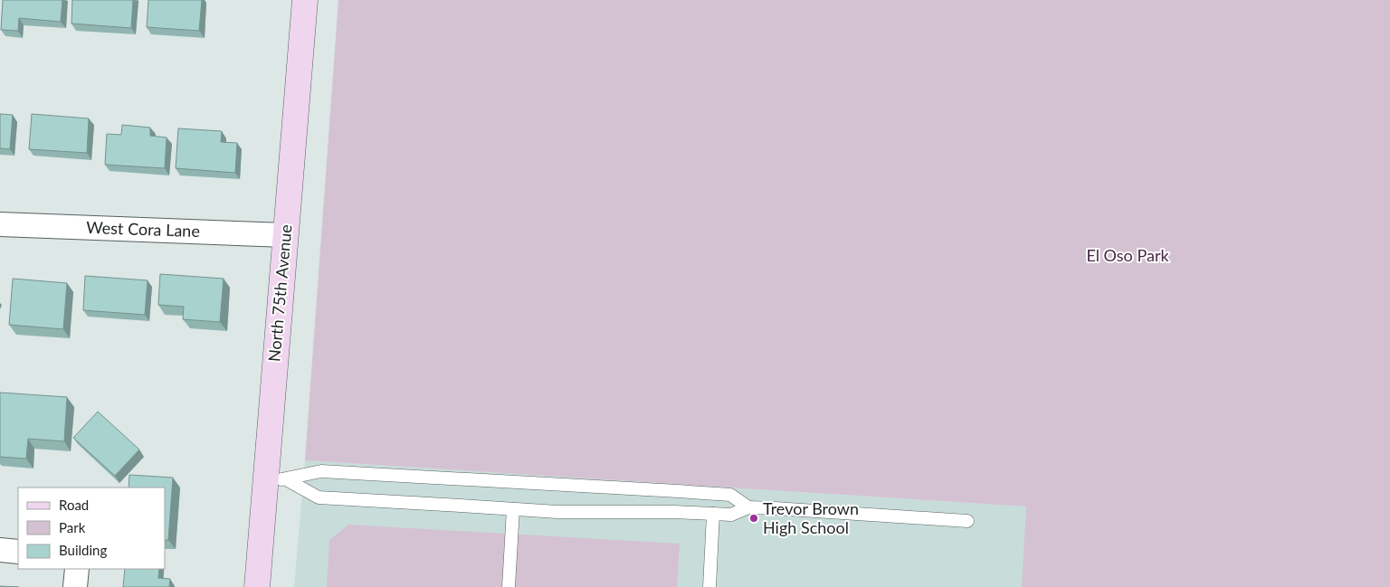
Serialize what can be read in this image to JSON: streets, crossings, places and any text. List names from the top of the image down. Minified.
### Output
{"streets":{"main road":["North 75th Avenue"],"street":["West Cora Lane"]},"crossings":[["West Cora Lane","North 75th Avenue"]],"parks":["El Oso Park"],"places":["Trevor Brown High School"],"legend":["Road","Park","Building"]}
